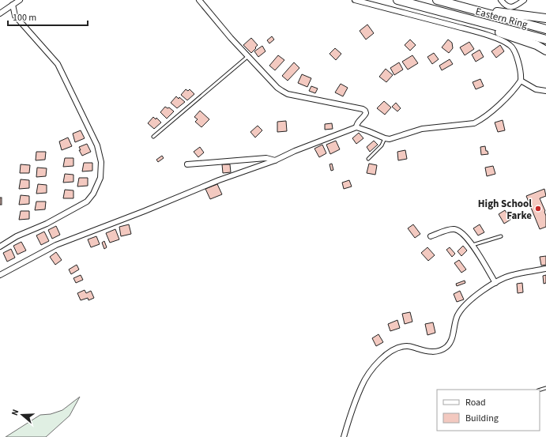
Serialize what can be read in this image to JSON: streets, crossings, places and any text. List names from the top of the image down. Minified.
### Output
{"streets":{"highway":["Eastern Ring"]},"places":["High School Farke"],"legend":["Road","Building"],"scale_bar":"100 m","north":"left"}
